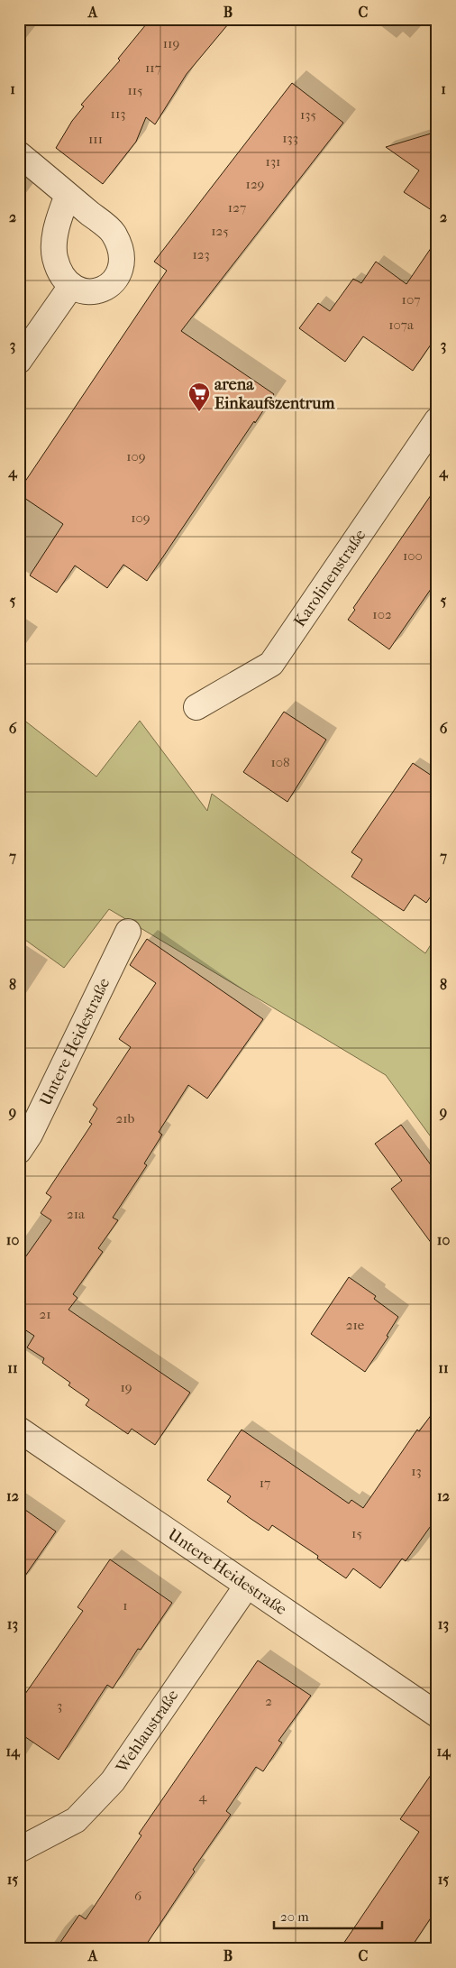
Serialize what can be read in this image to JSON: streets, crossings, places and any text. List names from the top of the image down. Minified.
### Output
{"streets":{"street":["Karolinenstraße","Untere Heidestraße","Wehlaustraße"]},"crossings":[["Untere Heidestraße","Wehlaustraße"]],"places":{"supermarket":["arena Einkaufszentrum"]},"house_numbers":["119","117","115","113","135","133","111","131","129","127","125","123","107","107a","109","109","100","102","108","21b","21a","21","21e","19","13","17","15","1","2","3","4","6"],"scale_bar":"20 m","grid":{"columns":["A","B","C"],"rows":["1","2","3","4","5","6","7","8","9","10","11","12","13","14","15"]}}
